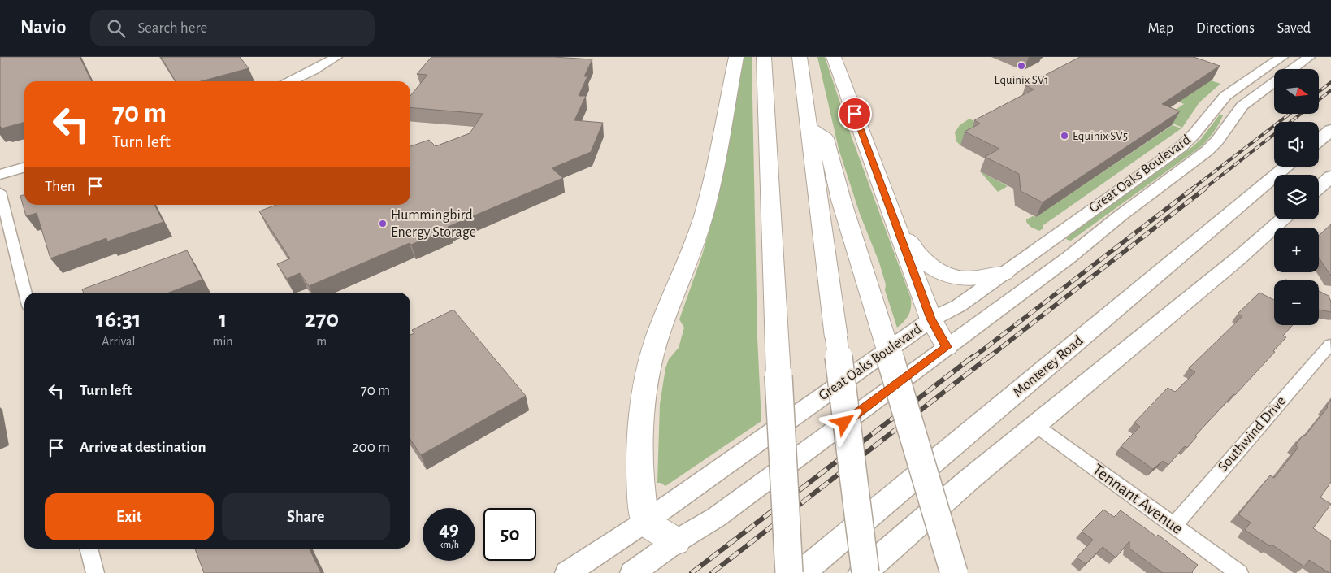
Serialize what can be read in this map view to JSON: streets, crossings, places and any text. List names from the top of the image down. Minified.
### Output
{"streets":{"main road":["Great Oaks Boulevard","Monterey Road"],"street":["Southwind Drive","Tennant Avenue"]},"crossings":[["Southwind Drive","Tennant Avenue"]],"places":["Equinix SV1","Equinix SV5","Hummingbird Energy Storage"],"north":"right","page":{"header":"Navio","search":"Search here","nav":["Map","Directions","Saved"],"map_buttons":["+","−"],"turn":["70 m","Turn left"],"then":"Then","eta":["16:31","Arrival","1","min","270","m"],"list":[{"name":"Turn left","value":"70 m"},{"name":"Arrive at destination","value":"200 m"}],"buttons":["Exit","Share"],"speed":"49 km/h","limit":"50"}}
